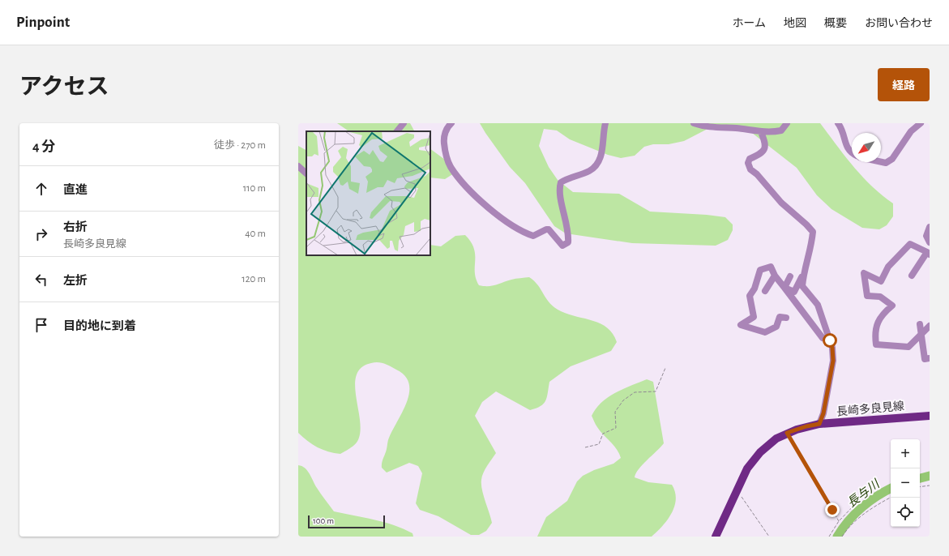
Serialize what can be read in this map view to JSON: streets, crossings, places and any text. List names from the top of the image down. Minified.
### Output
{"streets":{"main road":["長崎多良見線"]},"water":["長与川"],"scale_bar":"100 m","north":"bottom left","page":{"header":"Pinpoint","nav":["ホーム","地図","概要","お問い合わせ"],"title":"アクセス","buttons":"経路","heading":["4 分","徒歩 · 270 m"],"list":[["直進","110 m"],["右折","長崎多良見線","40 m"],["左折","120 m"],"目的地に到着"],"map_buttons":["+","−"],"scale":"100 m"}}
